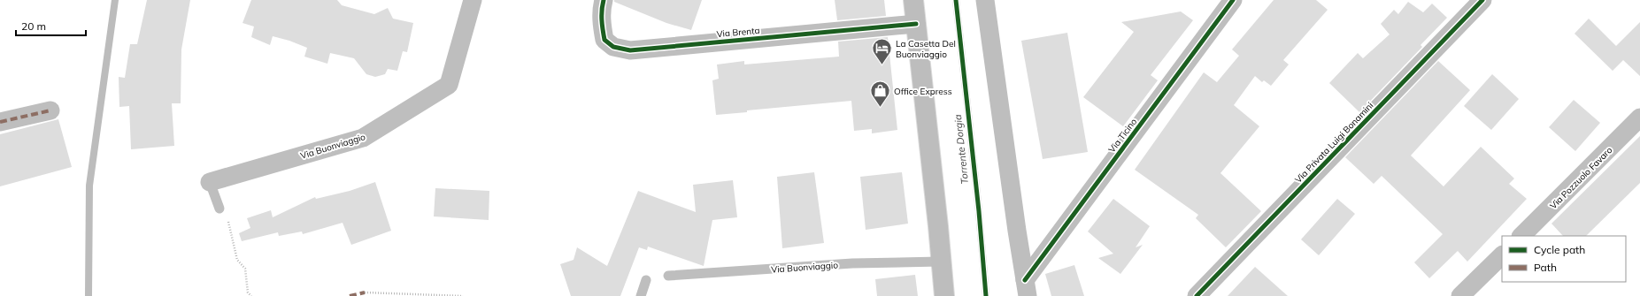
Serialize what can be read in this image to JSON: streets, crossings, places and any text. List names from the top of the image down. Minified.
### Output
{"streets":{"street":["Via Brenta","Via Ticino","Via Privata Luigi Bonamini","Via Buonviaggio","Via Pozzuolo Favaro"]},"water":["Torrente Dorgia"],"places":{"hotel":["La Casetta Del Buonviaggio"],"shop":["Office Express"]},"legend":["Cycle path","Path"],"scale_bar":"20 m"}
